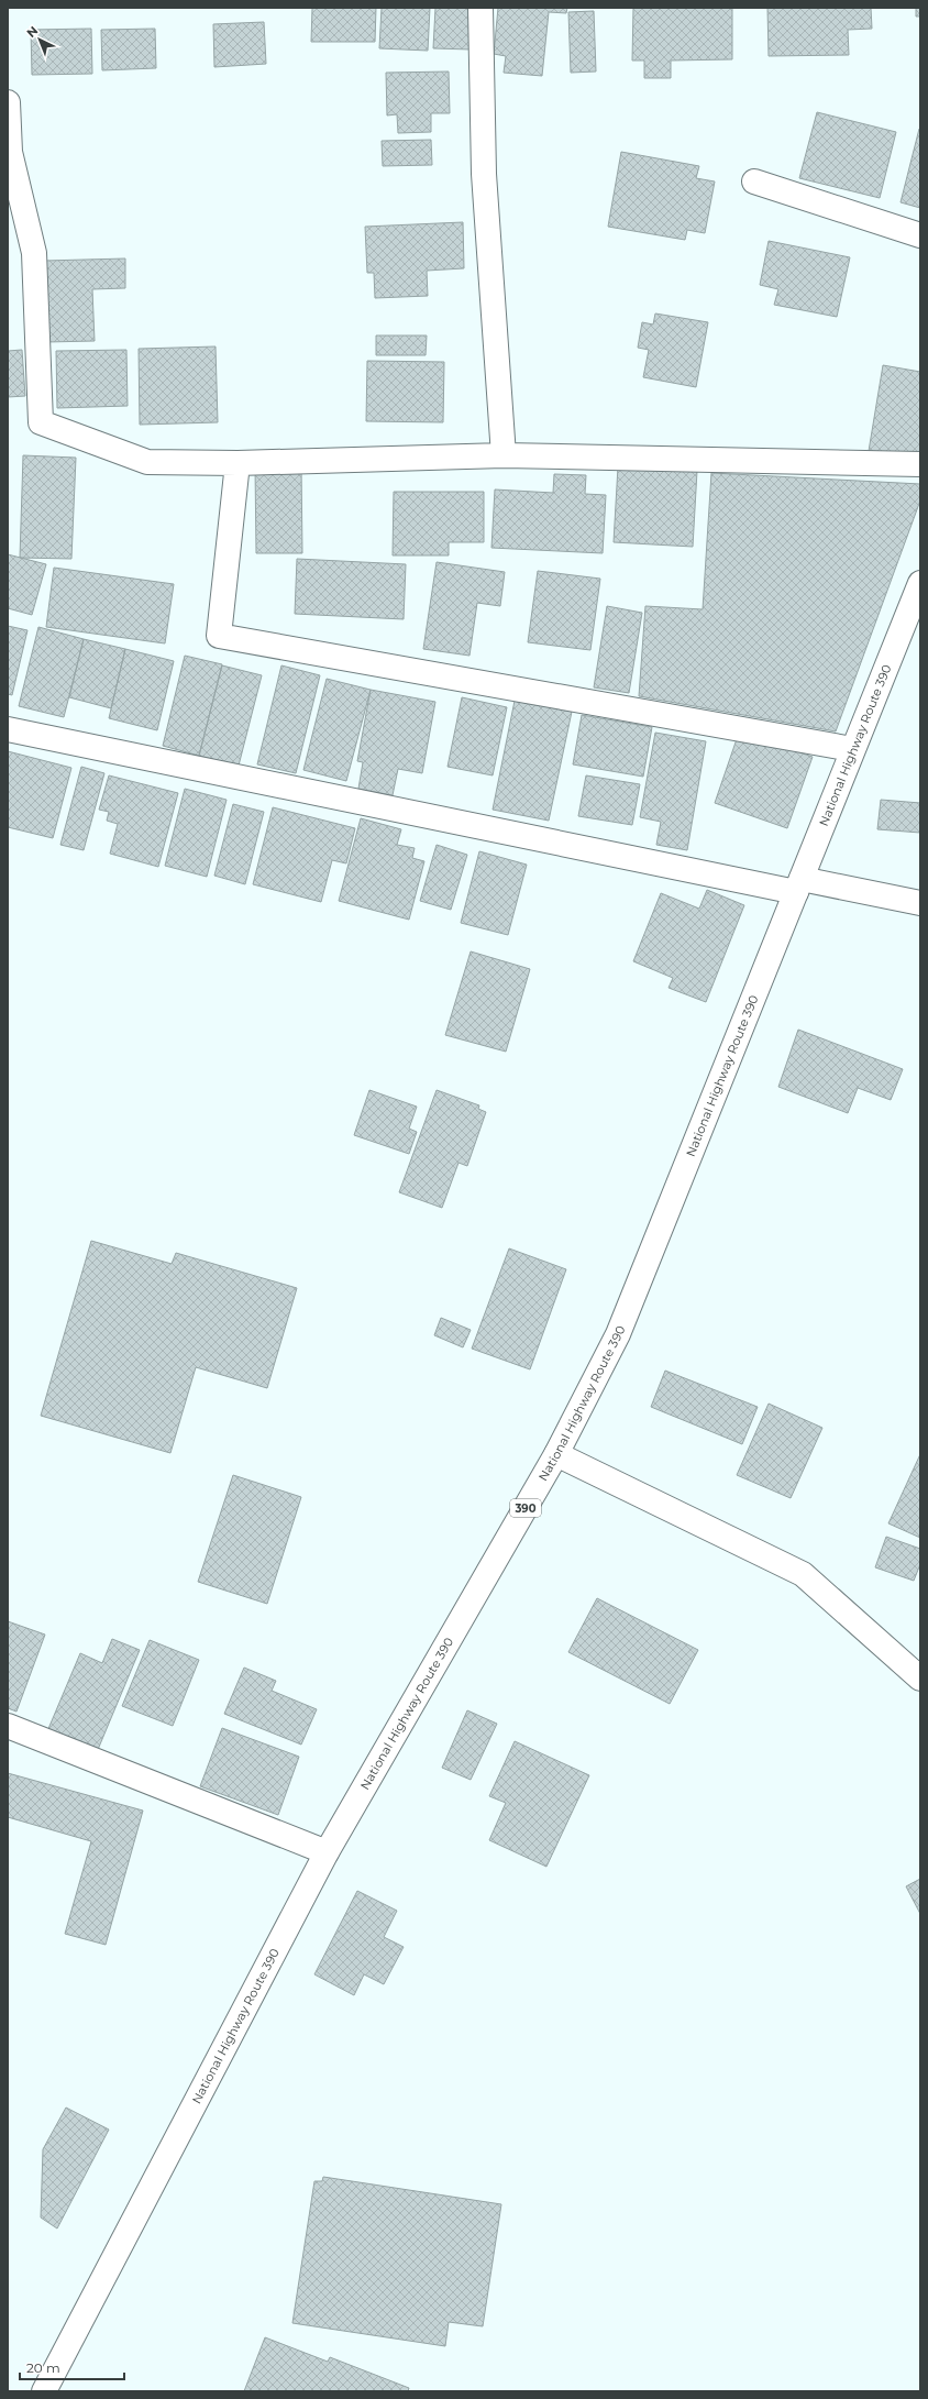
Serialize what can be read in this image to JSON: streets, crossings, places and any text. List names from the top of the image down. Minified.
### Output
{"streets":{"main road":["National Highway Route 390","390"]},"scale_bar":"20 m","north":"top left"}
